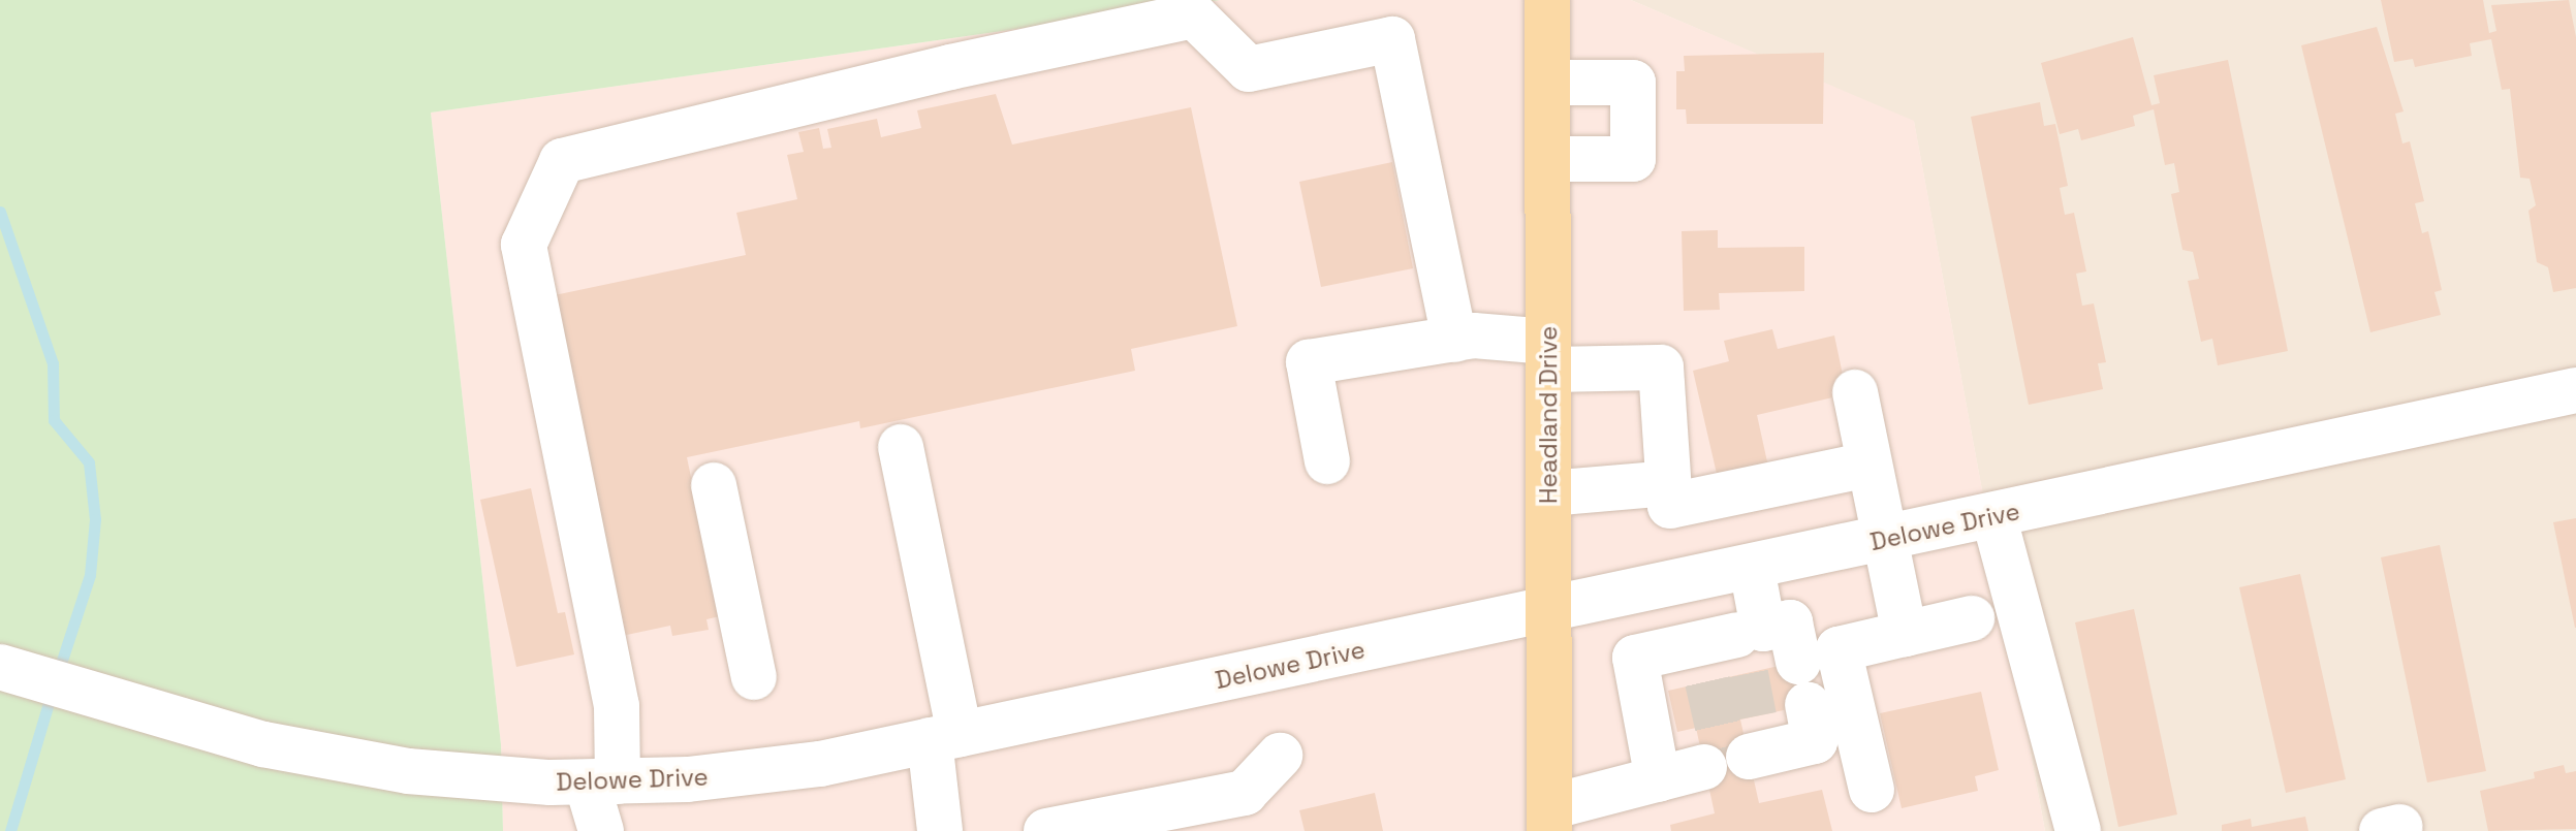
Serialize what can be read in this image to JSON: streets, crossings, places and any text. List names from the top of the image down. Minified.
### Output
{"streets":{"main road":["Headland Drive"],"street":["Delowe Drive"]},"crossings":[["Headland Drive","Delowe Drive"]]}
